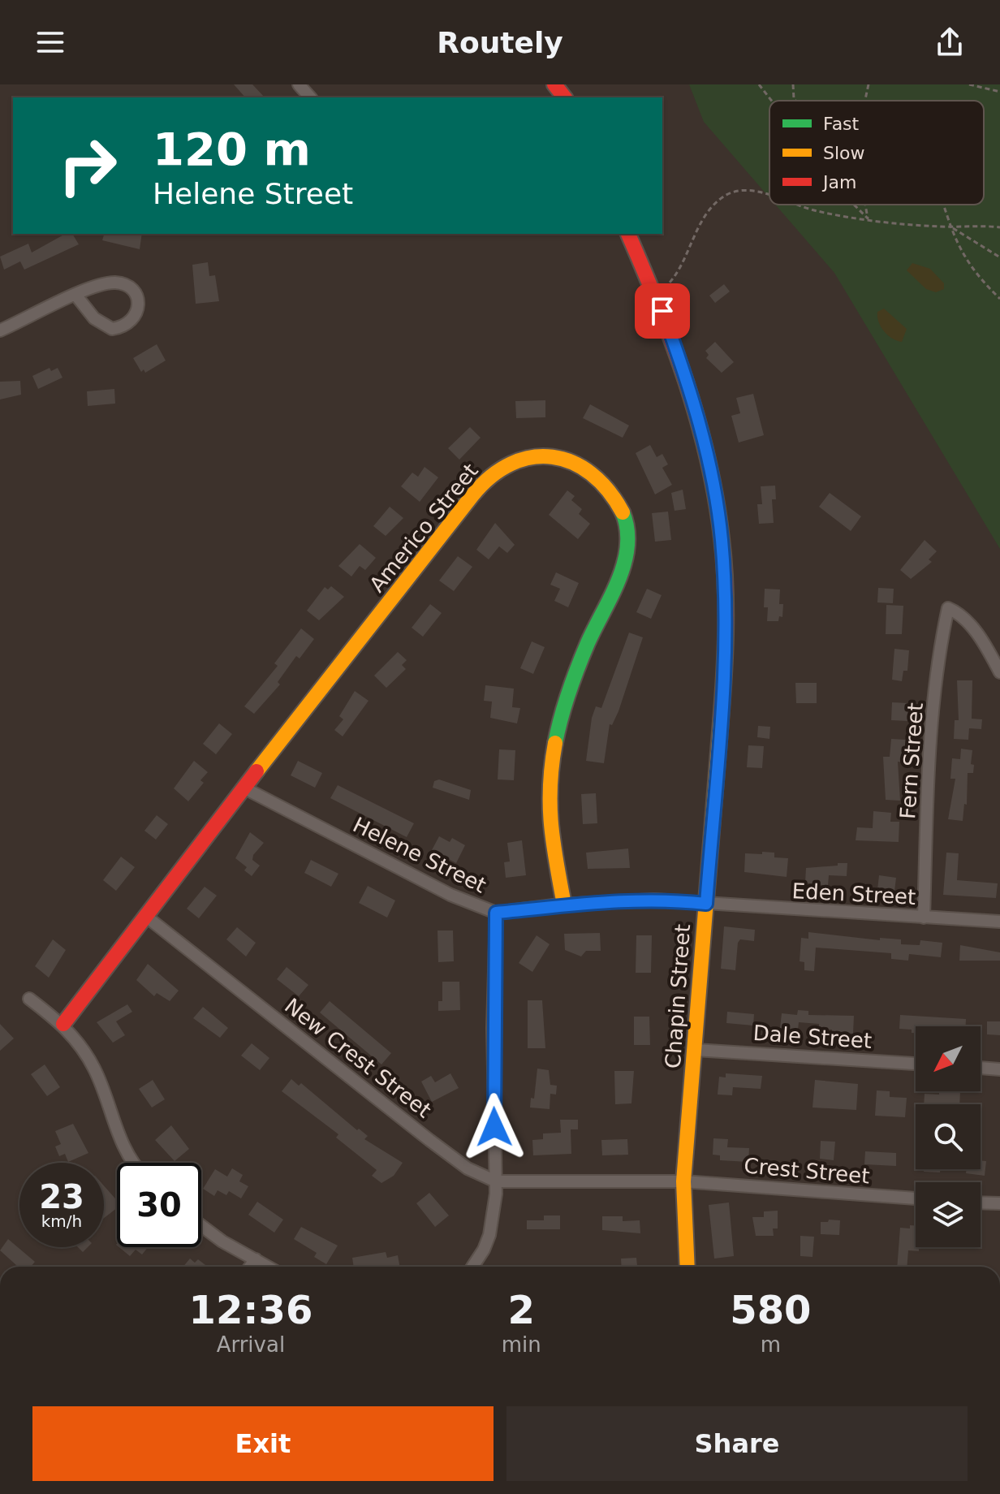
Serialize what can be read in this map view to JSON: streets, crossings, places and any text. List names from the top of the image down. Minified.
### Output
{"streets":{"street":["Americo Street","Fern Street","Helene Street","Eden Street","Chapin Street","Dale Street","New Crest Street","Crest Street"]},"crossings":[["Americo Street","Helene Street"],["Americo Street","New Crest Street"],["Fern Street","Eden Street"],["Helene Street","Eden Street"],["Helene Street","Chapin Street"],["Eden Street","Chapin Street"],["Chapin Street","Dale Street"],["Chapin Street","New Crest Street"],["Chapin Street","Crest Street"],["New Crest Street","Crest Street"]],"legend":["Fast","Slow","Jam"],"north":"bottom left","page":{"header":"Routely","turn":["120 m","Helene Street"],"speed":"23 km/h","limit":"30","eta":["12:36","Arrival","2","min","580","m"],"buttons":["Exit","Share"]}}
